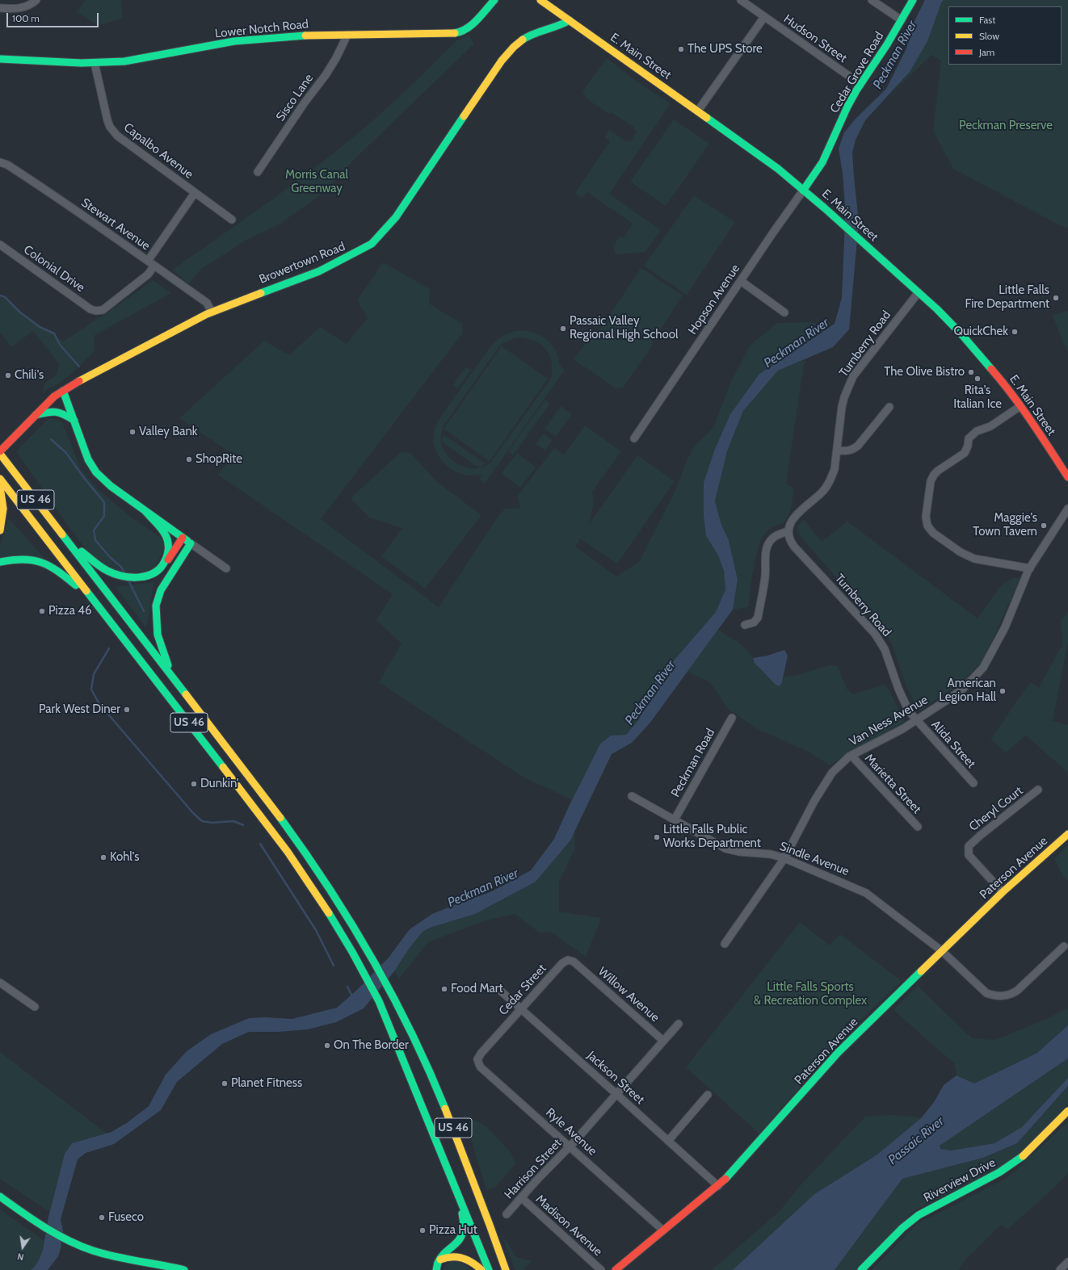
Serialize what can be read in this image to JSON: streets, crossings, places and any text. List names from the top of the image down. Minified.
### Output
{"streets":{"main road":["Lower Notch Road","E. Main Street","Cedar Grove Road","Browertown Road","US 46","Paterson Avenue","Riverview Drive"],"street":["Hudson Street","Sisco Lane","Capalbo Avenue","Stewart Avenue","Colonial Drive","Hopson Avenue","Turnberry Road","Van Ness Avenue","Alida Street","Peckman Road","Marietta Street","Cheryl Court","Sindle Avenue","Cedar Street","Willow Avenue","Jackson Street","Ryle Avenue","Harrison Street","Madison Avenue"]},"crossings":[["Lower Notch Road","Sisco Lane"],["Lower Notch Road","Capalbo Avenue"],["Hudson Street","Cedar Grove Road"],["E. Main Street","Cedar Grove Road"],["E. Main Street","Browertown Road"],["E. Main Street","Hopson Avenue"],["E. Main Street","Turnberry Road"],["Cedar Grove Road","Hopson Avenue"],["Stewart Avenue","Browertown Road"],["Stewart Avenue","Colonial Drive"],["Turnberry Road","Van Ness Avenue"],["Turnberry Road","Alida Street"],["Van Ness Avenue","Alida Street"],["Van Ness Avenue","Marietta Street"],["Van Ness Avenue","Sindle Avenue"],["Peckman Road","Sindle Avenue"],["Cheryl Court","Paterson Avenue"],["Sindle Avenue","Paterson Avenue"],["Paterson Avenue","Jackson Street"],["Paterson Avenue","Ryle Avenue"],["Cedar Street","Willow Avenue"],["Cedar Street","Jackson Street"],["Cedar Street","Ryle Avenue"],["Willow Avenue","Harrison Street"],["Jackson Street","Harrison Street"],["Ryle Avenue","Harrison Street"],["Harrison Street","Madison Avenue"]],"water":["Peckman River","Passaic River"],"parks":["Peckman Preserve","Morris Canal Greenway","Little Falls Sports & Recreation Complex"],"places":["The UPS Store","Little Falls Fire Department","Passaic Valley Regional High School","QuickChek","The Olive Bistro","Chili's","Rita's Italian Ice","Valley Bank","ShopRite","Maggie's Town Tavern","Pizza 46","American Legion Hall","Park West Diner","Dunkin'","Little Falls Public Works Department","Kohl's","Food Mart","On The Border","Planet Fitness","Fuseco","Pizza Hut"],"legend":["Fast","Slow","Jam"],"scale_bar":"100 m","north":"bottom"}
